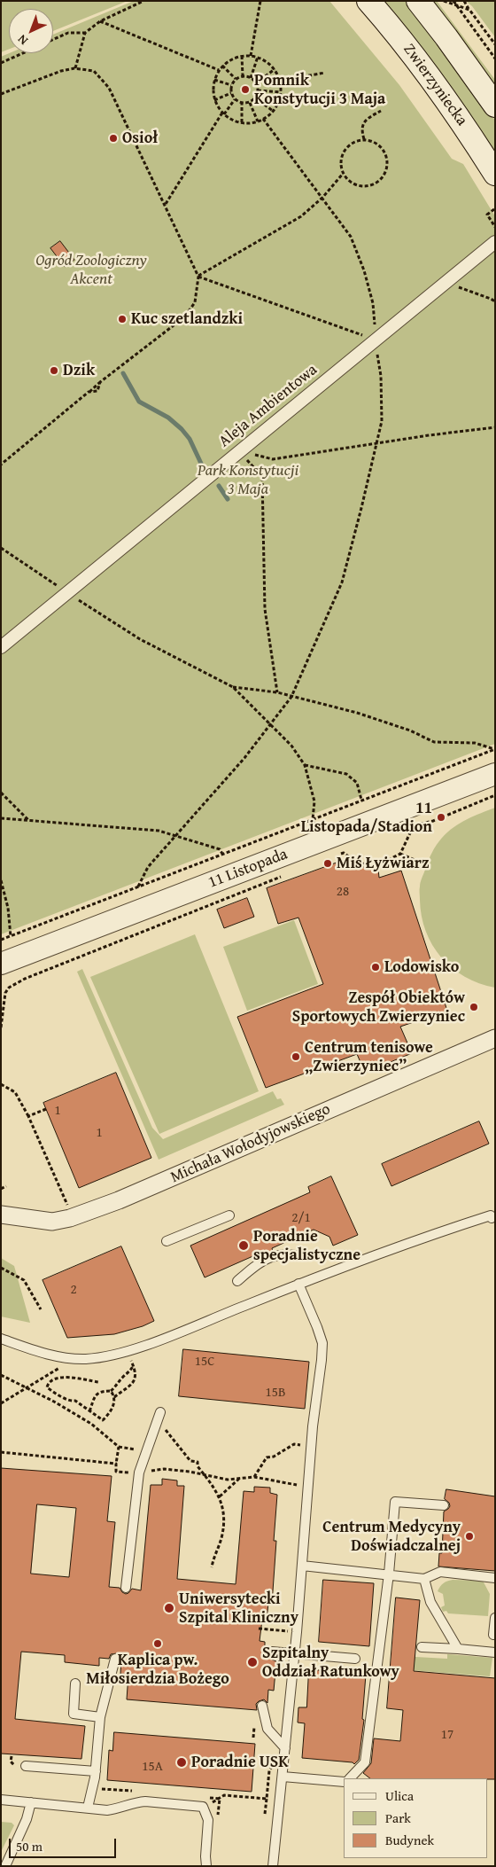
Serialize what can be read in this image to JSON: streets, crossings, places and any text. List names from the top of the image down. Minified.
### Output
{"streets":{"main road":["Zwierzyniecka"],"street":["Aleja Ambientowa","11 Listopada","Michała Wołodyjowskiego"]},"parks":["Ogród Zoologiczny Akcent","Park Konstytucji 3 Maja"],"places":["Pomnik Konstytucji 3 Maja","Osioł","Kuc szetlandzki","Dzik","11 Listopada/Stadion","Miś Łyżwiarz","Lodowisko","Zespół Obiektów Sportowych Zwierzyniec","Centrum tenisowe „Zwierzyniec”","Poradnie specjalistyczne","Centrum Medycyny Doświadczalnej","Uniwersytecki Szpital Kliniczny","Kaplica pw. Miłosierdzia Bożego","Szpitalny Oddział Ratunkowy","Poradnie USK"],"house_numbers":["28","1","1","2/1","2","15C","15B","17","15A"],"legend":["Ulica","Park","Budynek"],"scale_bar":"50 m","north":"bottom left"}
